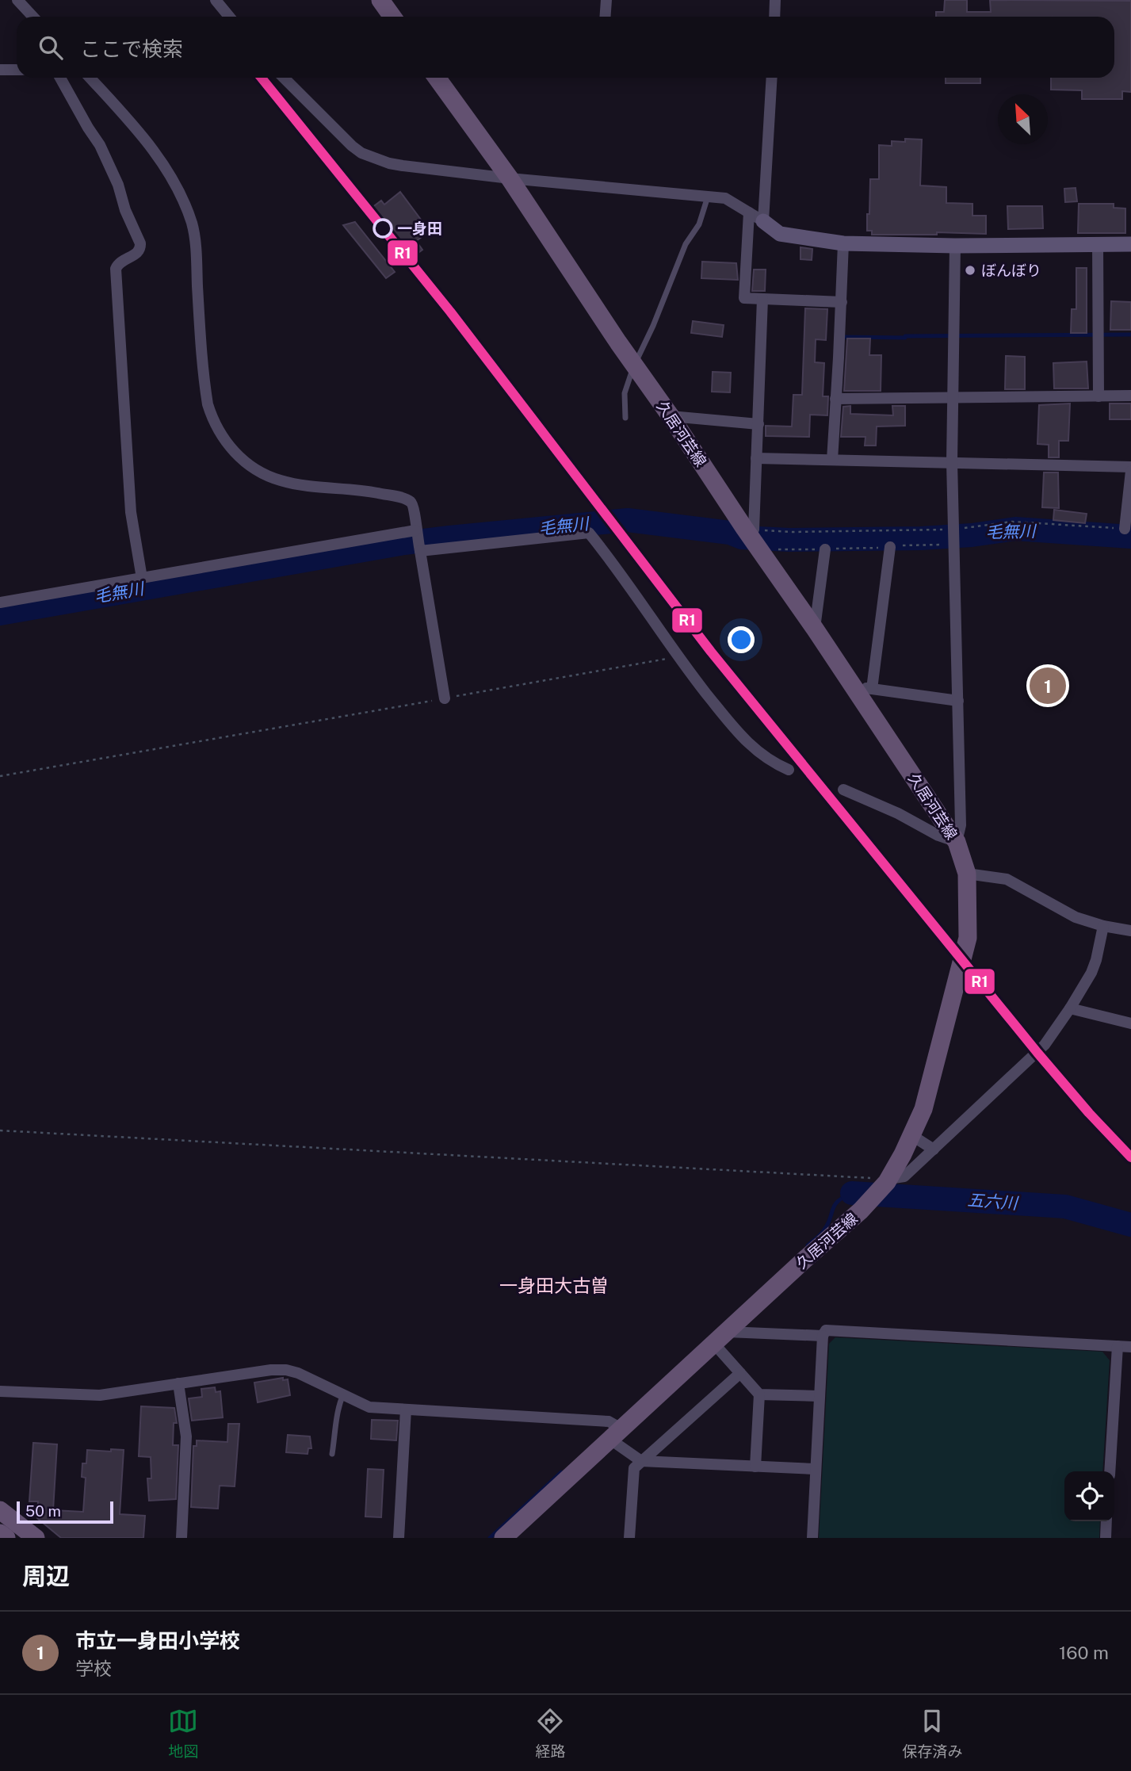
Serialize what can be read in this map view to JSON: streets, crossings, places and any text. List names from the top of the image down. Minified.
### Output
{"streets":{"main road":["久居河芸線"]},"districts":["一身田大古曽"],"water":["毛無川","五六川"],"places":["一身田","ぼんぼり"],"lines":["transit line R1"],"scale_bar":"50 m","north":"top left","page":{"search":"ここで検索","pins":"1","scale":"50 m","heading":"周辺","list":[{"mark":"1","name":"市立一身田小学校","note":"学校","value":"160 m"}],"nav":["地図","経路","保存済み"]}}
